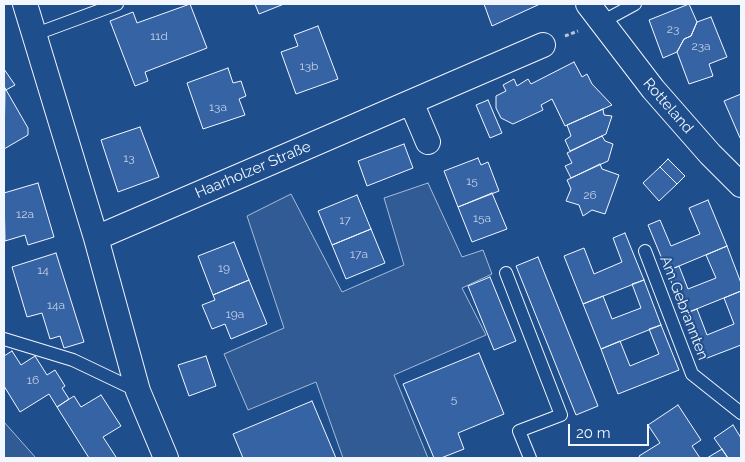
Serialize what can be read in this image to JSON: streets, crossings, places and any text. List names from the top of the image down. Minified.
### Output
{"streets":{"street":["Rotteland","Haarholzer Straße"],"lane":["Am Gebrannten"]},"house_numbers":["23","11d","23a","13b","13a","13","15","26","12a","15a","17","17a","19","14","14a","19a","16","5"],"scale_bar":"20 m"}
